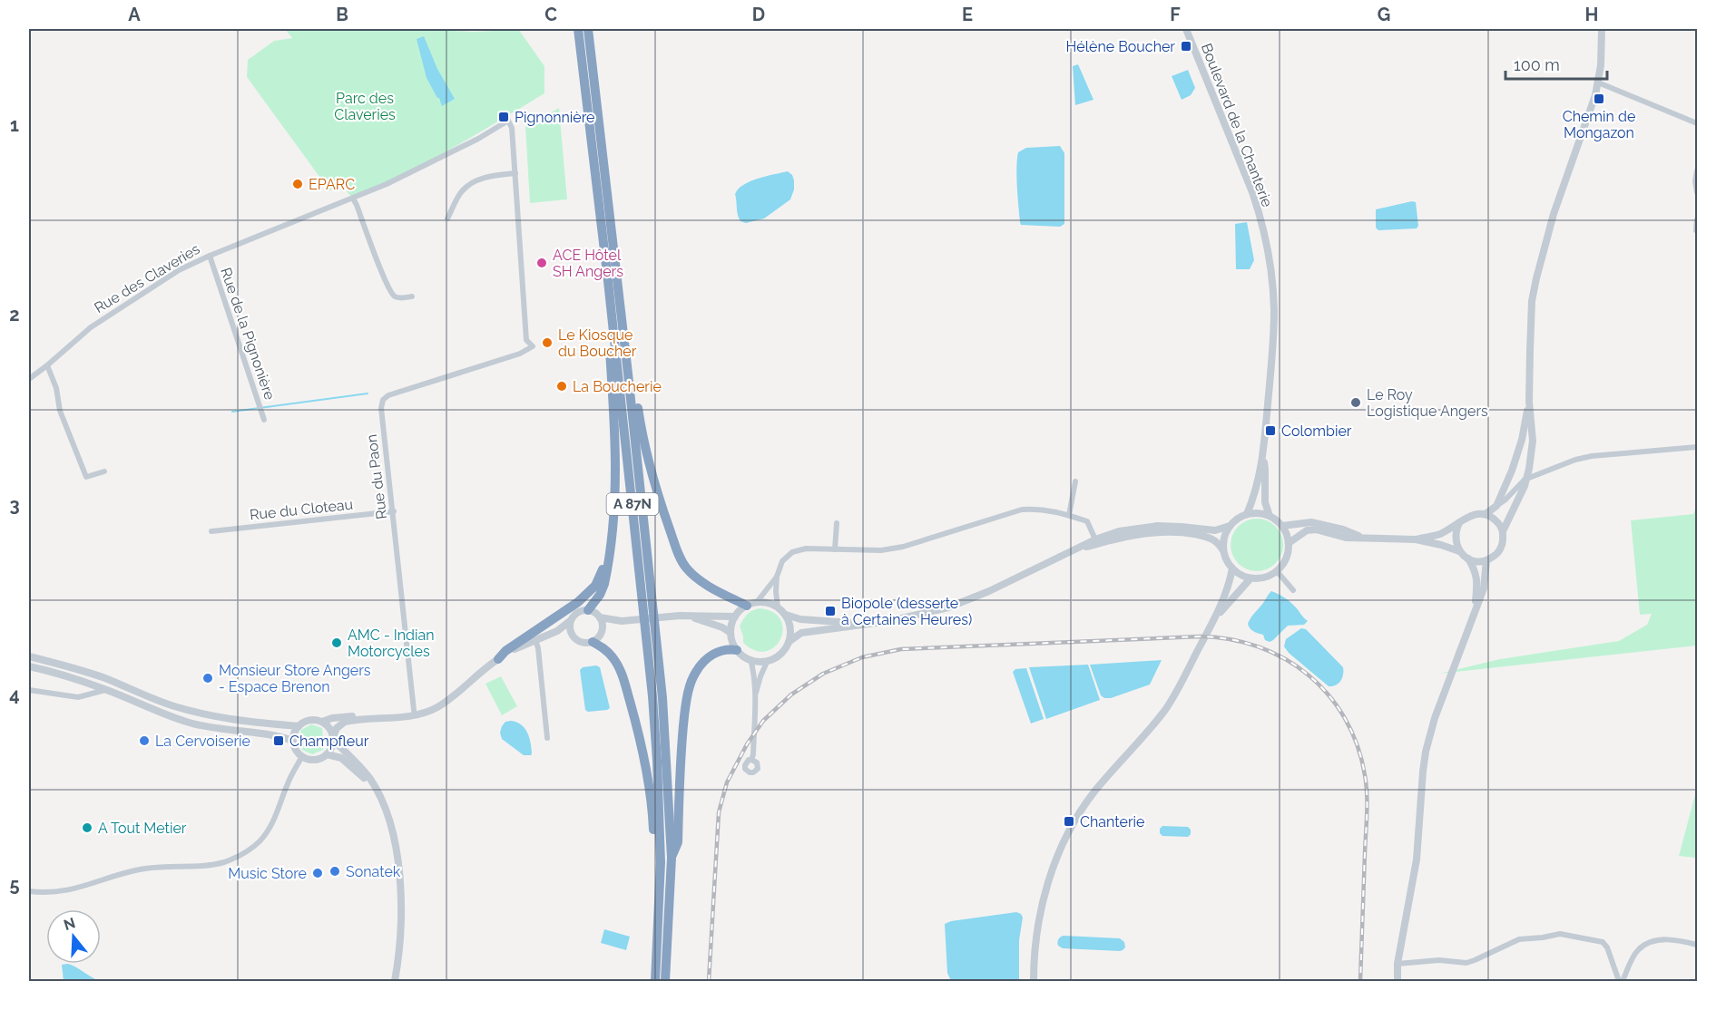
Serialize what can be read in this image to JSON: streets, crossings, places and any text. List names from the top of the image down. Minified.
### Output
{"streets":{"highway":["A 87N"],"street":["Boulevard de la Chanterie","Rue des Claveries","Rue de la Pignonière","Rue du Paon","Rue du Cloteau"]},"crossings":[["Rue des Claveries","Rue de la Pignonière"],["Rue des Claveries","Rue du Paon"],["Rue du Paon","Rue du Cloteau"]],"parks":["Parc des Claveries"],"places":{"transit":["Hélène Boucher","Chemin de Mongazon","Pignonnière","Colombier","Biopole (desserte à Certaines Heures)","Champfleur","Chanterie"],"other":["EPARC","ACE Hôtel SH Angers","Le Kiosque du Boucher","La Boucherie","Le Roy Logistique Angers","AMC - Indian Motorcycles","Monsieur Store Angers - Espace Brenon","La Cervoiserie","A Tout Metier","Sonatek","Music Store"]},"scale_bar":"100 m","north":"top","grid":{"columns":["A","B","C","D","E","F","G","H"],"rows":["1","2","3","4","5"]}}
